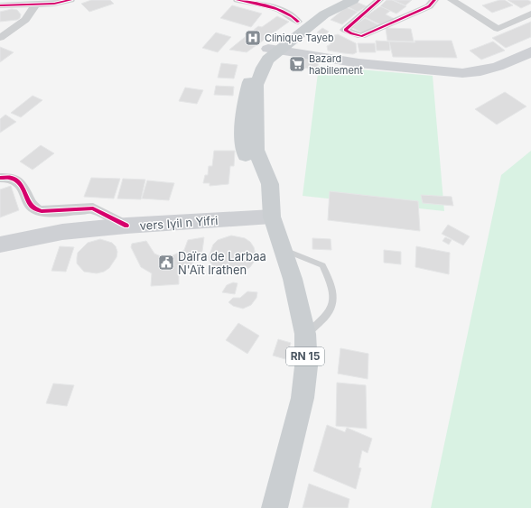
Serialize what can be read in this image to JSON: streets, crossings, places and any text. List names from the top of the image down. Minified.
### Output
{"streets":{"main road":["vers Iγil n Yifri","RN 15"]},"crossings":[["vers Iγil n Yifri","RN 15"]],"places":{"hospital":["Clinique Tayeb"],"supermarket":["Bazard habillement"],"public building":["Daïra de Larbaa N'Aït Irathen"]}}
